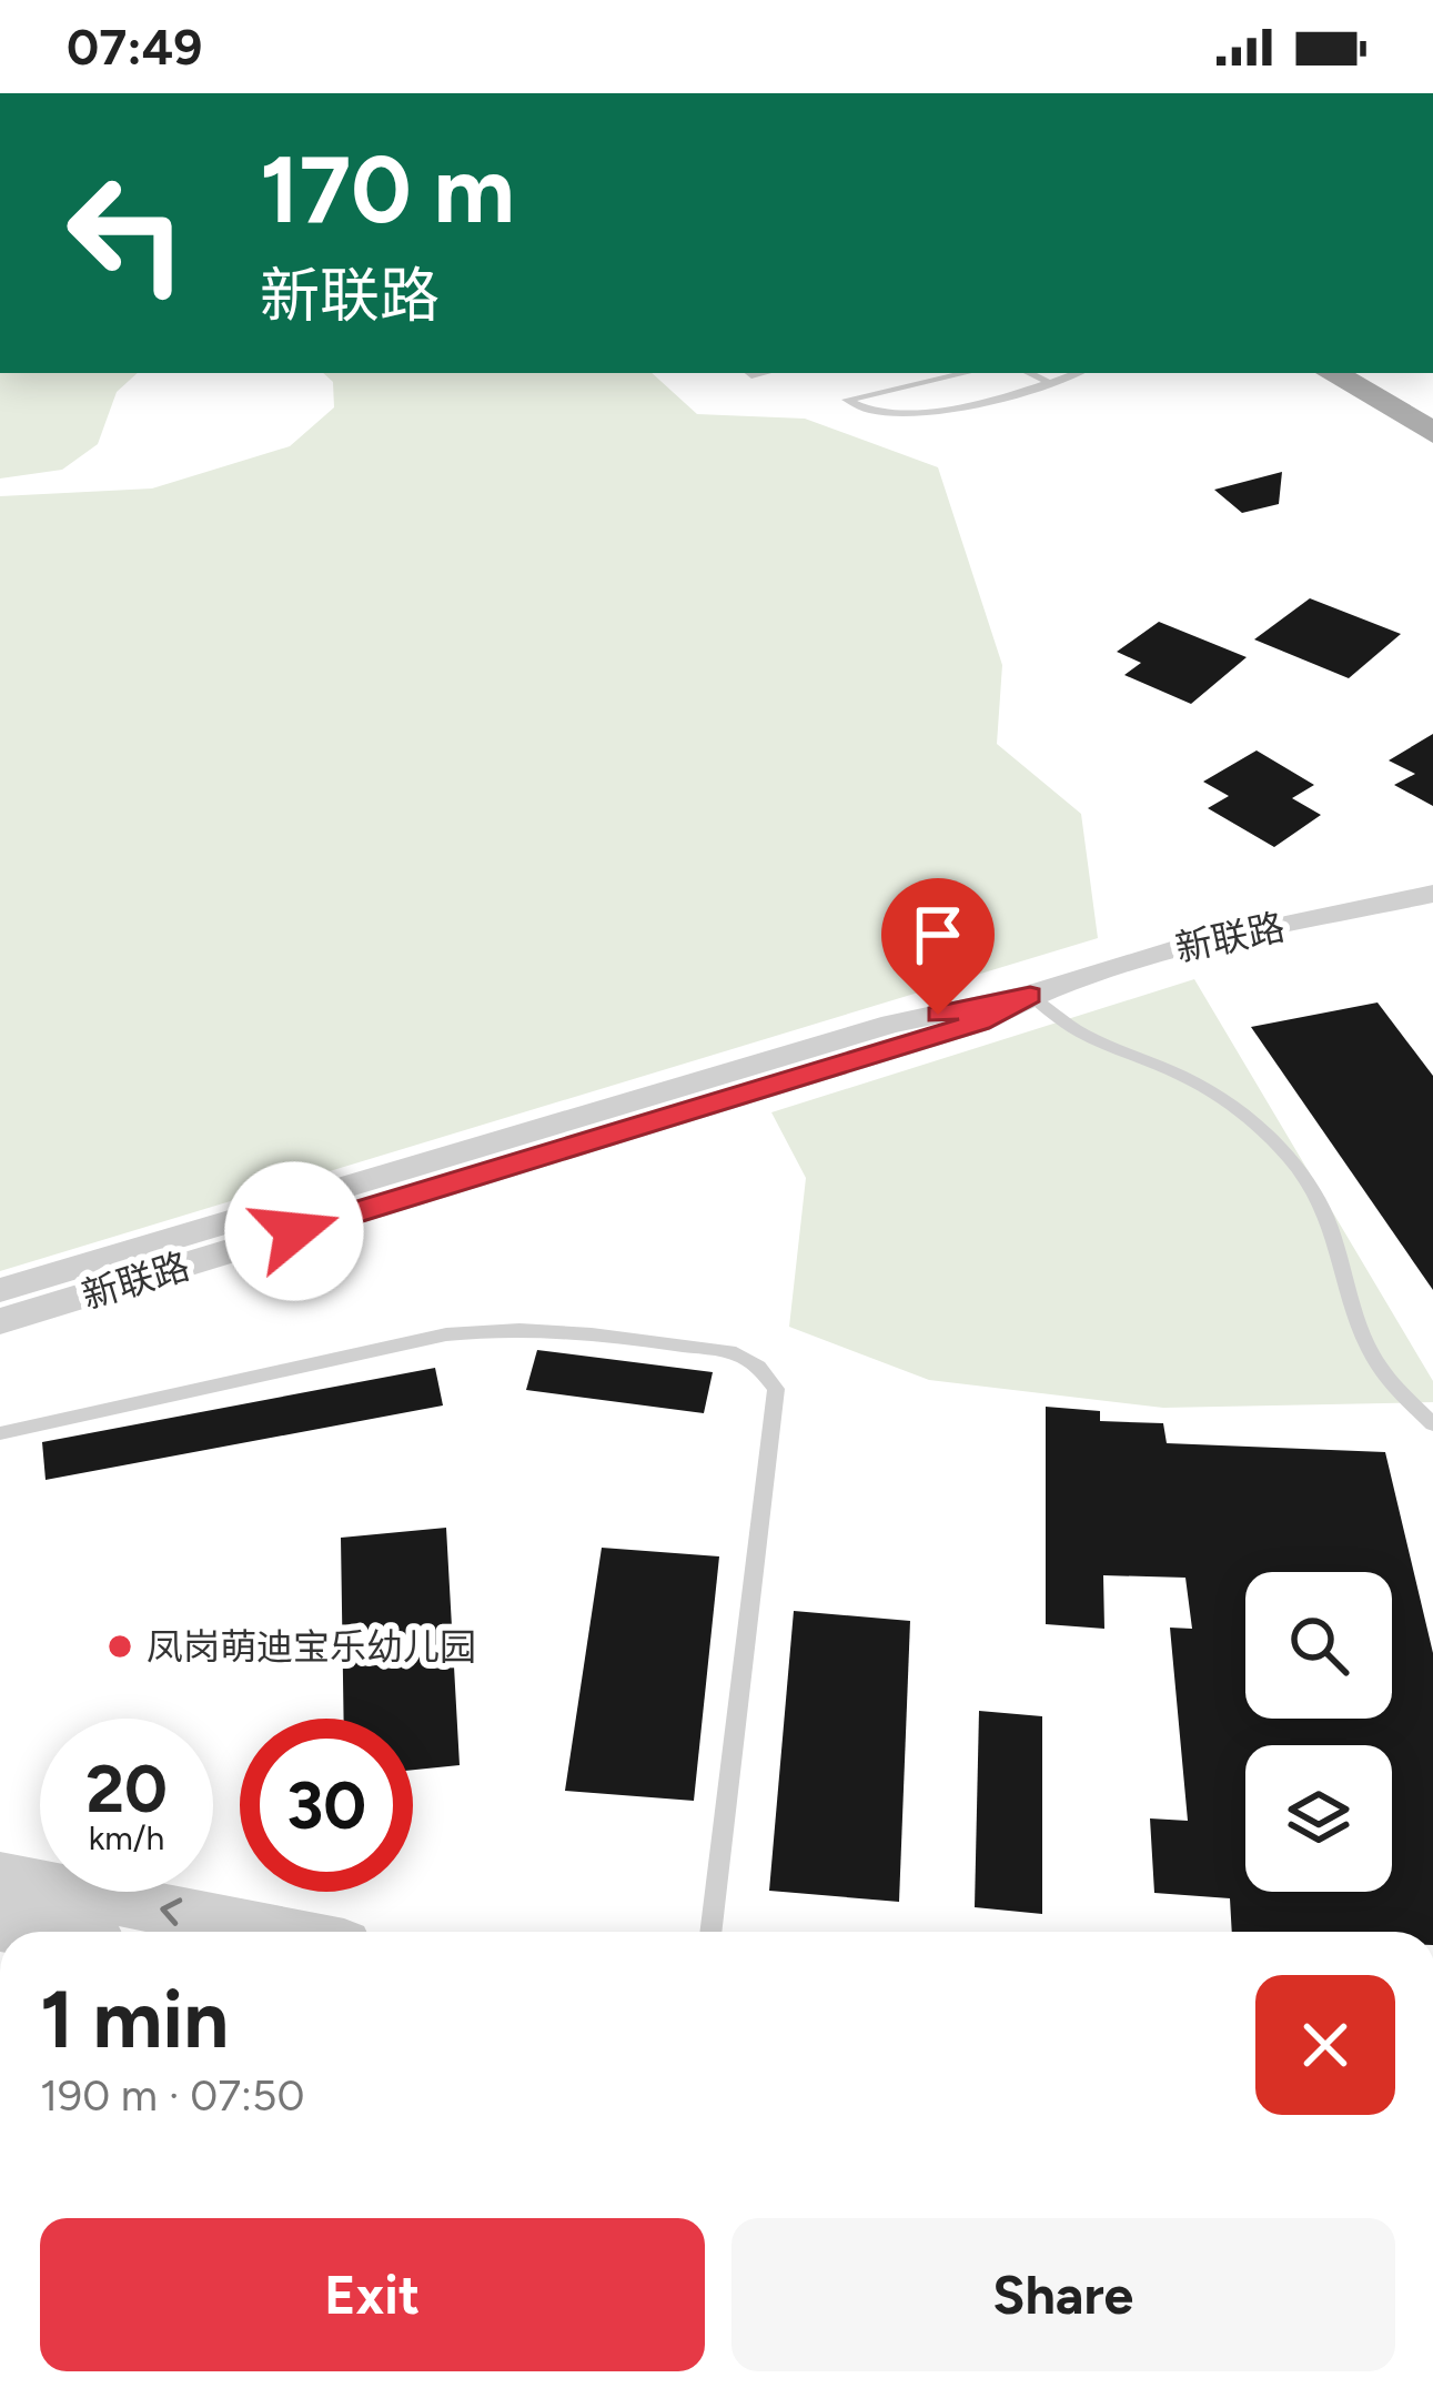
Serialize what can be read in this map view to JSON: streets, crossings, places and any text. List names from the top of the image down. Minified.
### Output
{"streets":{"street":["新联路"]},"places":["凤岗萌迪宝乐幼儿园"],"page":{"status":"07:49","turn":["170 m","新联路"],"speed":"20 km/h","limit":"30","heading":["1 min","190 m · 07:50"],"buttons":["Exit","Share"]}}
